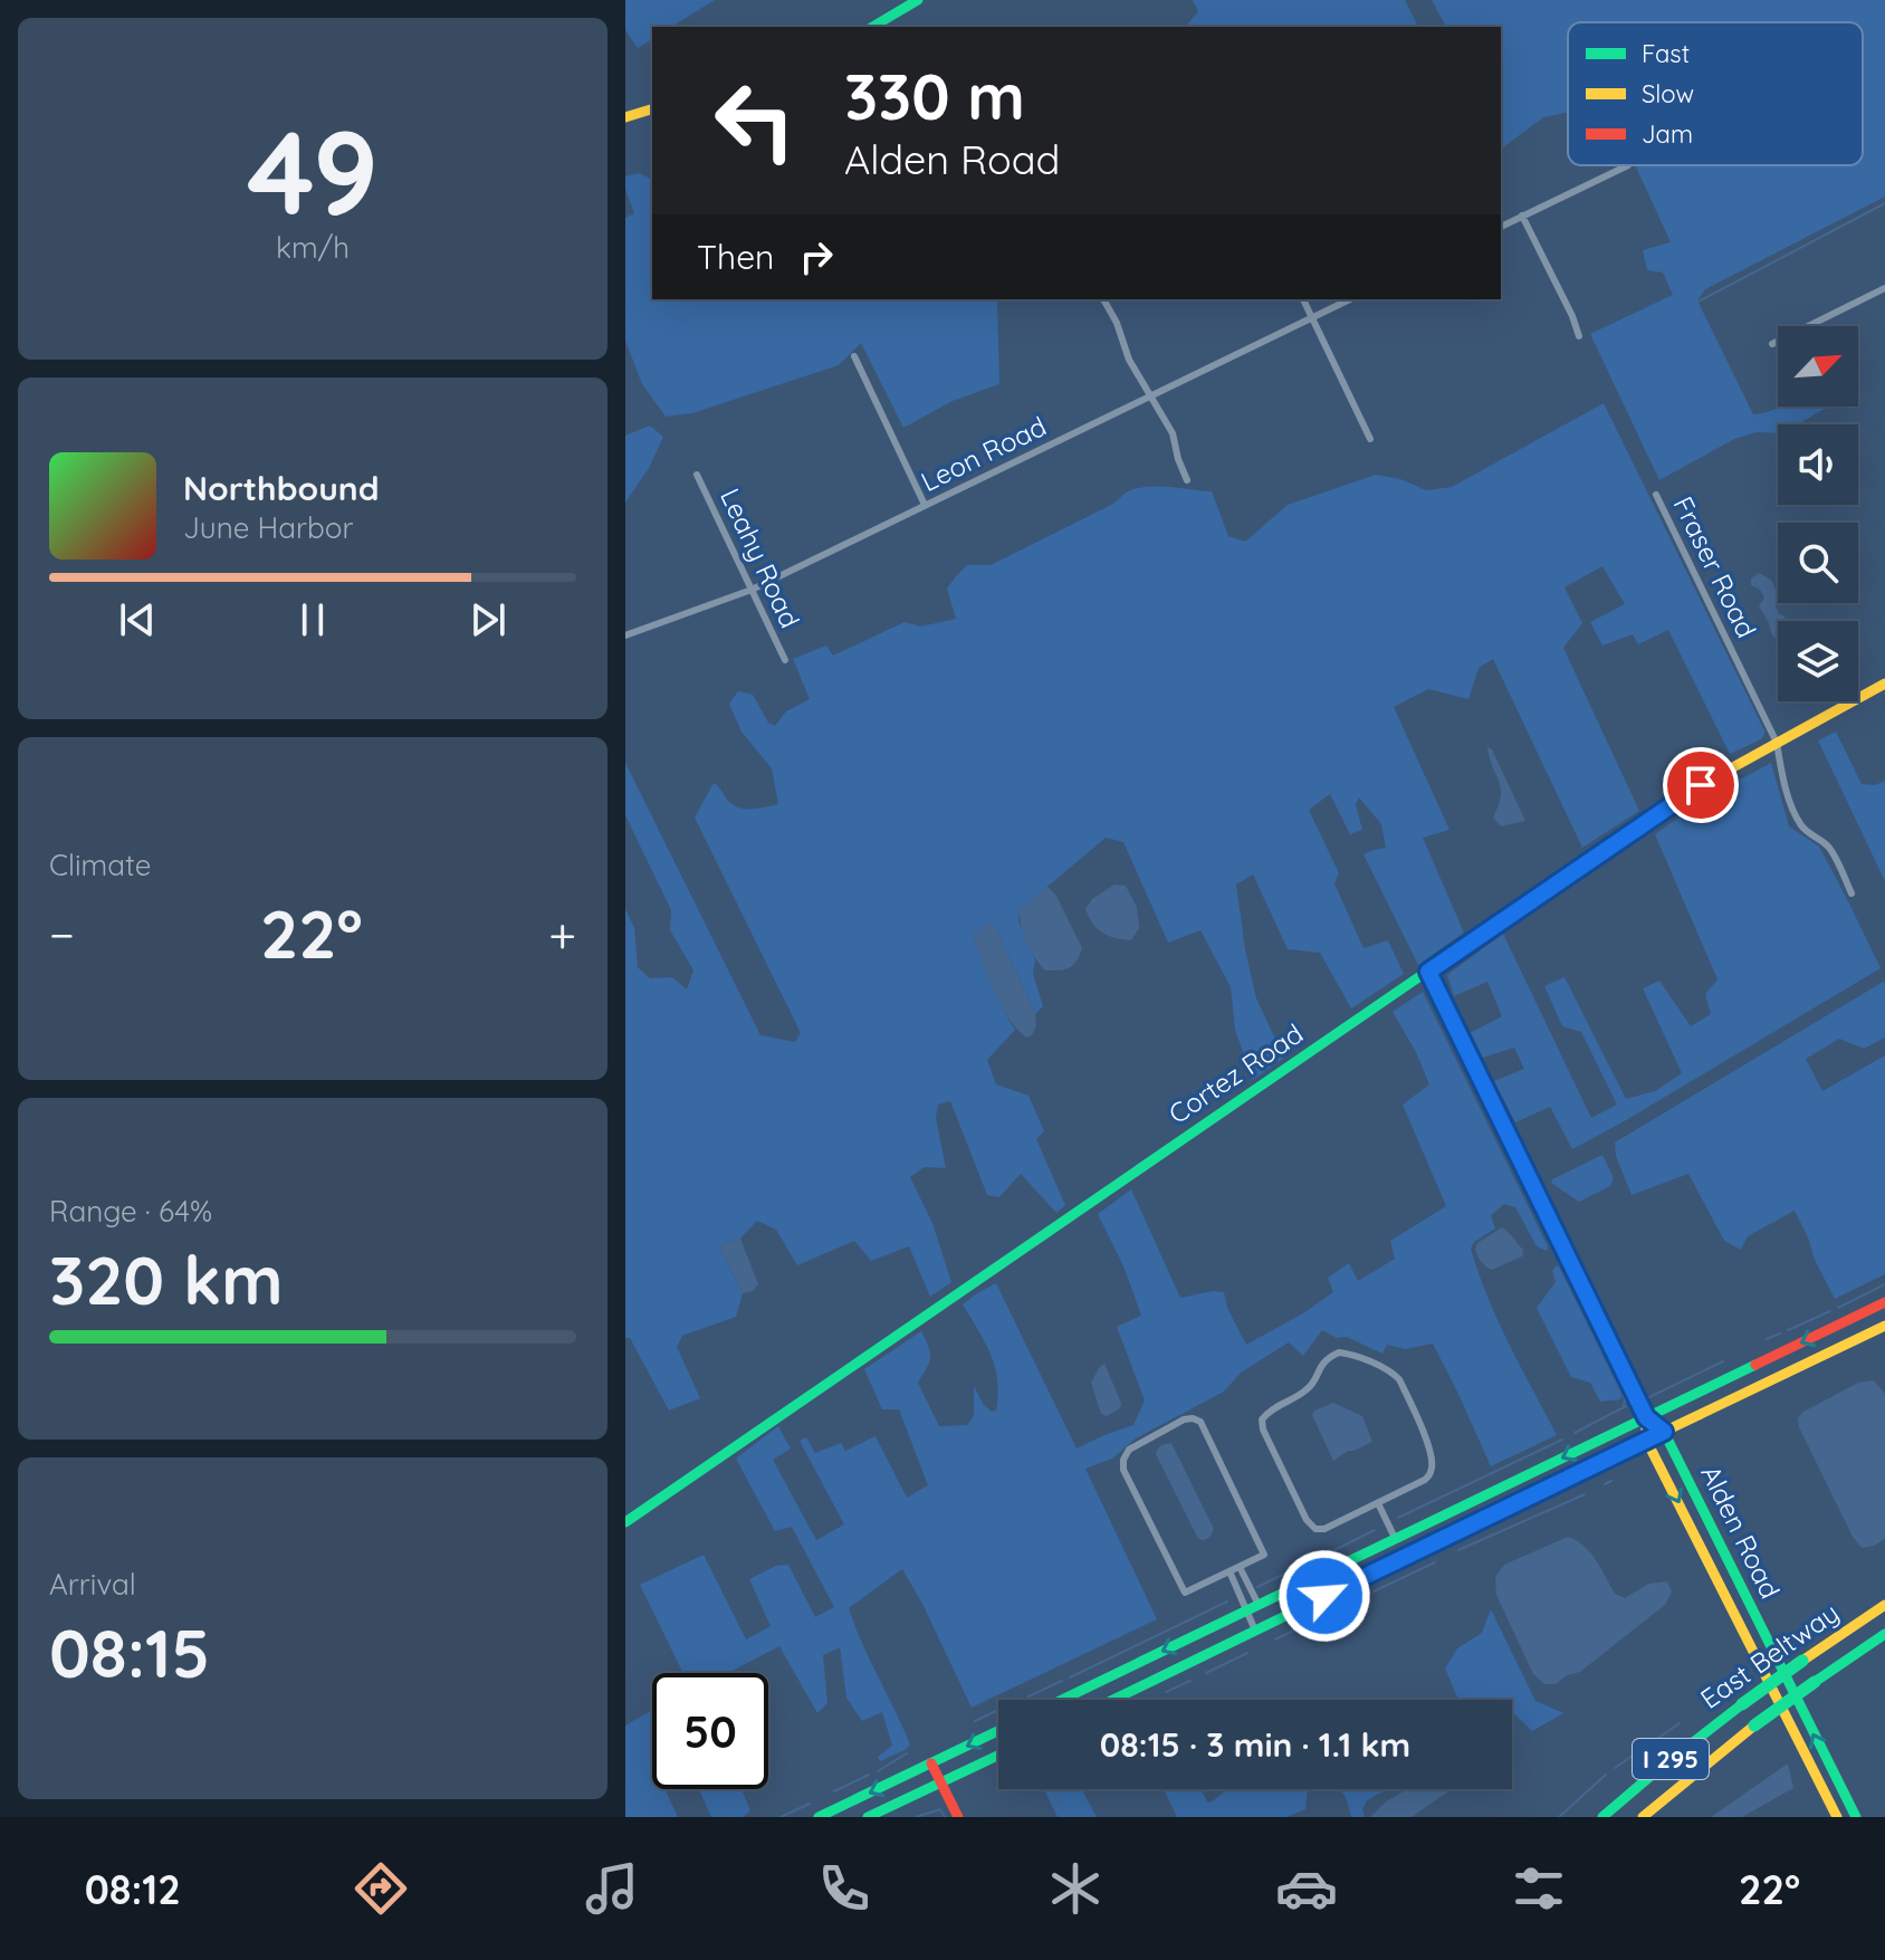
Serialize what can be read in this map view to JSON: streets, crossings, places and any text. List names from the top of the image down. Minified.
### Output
{"streets":{"main road":["Cortez Road","Alden Road","East Beltway","I 295"],"street":["Leon Road","Leahy Road","Fraser Road"]},"crossings":[["Leon Road","Leahy Road"],["Fraser Road","Cortez Road"],["Cortez Road","Alden Road"]],"legend":["Fast","Slow","Jam"],"north":"top right","page":{"tile":[["49","km/h"],"Climate",["Range · 64%","320 km"],["Arrival","08:15"]],"turn":["330 m","Alden Road"],"then":"Then","song":["Northbound","June Harbor"],"heat":["−","22°","+"],"limit":"50","trip":"08:15 · 3 min · 1.1 km","tabs":["08:12","22°"]}}
